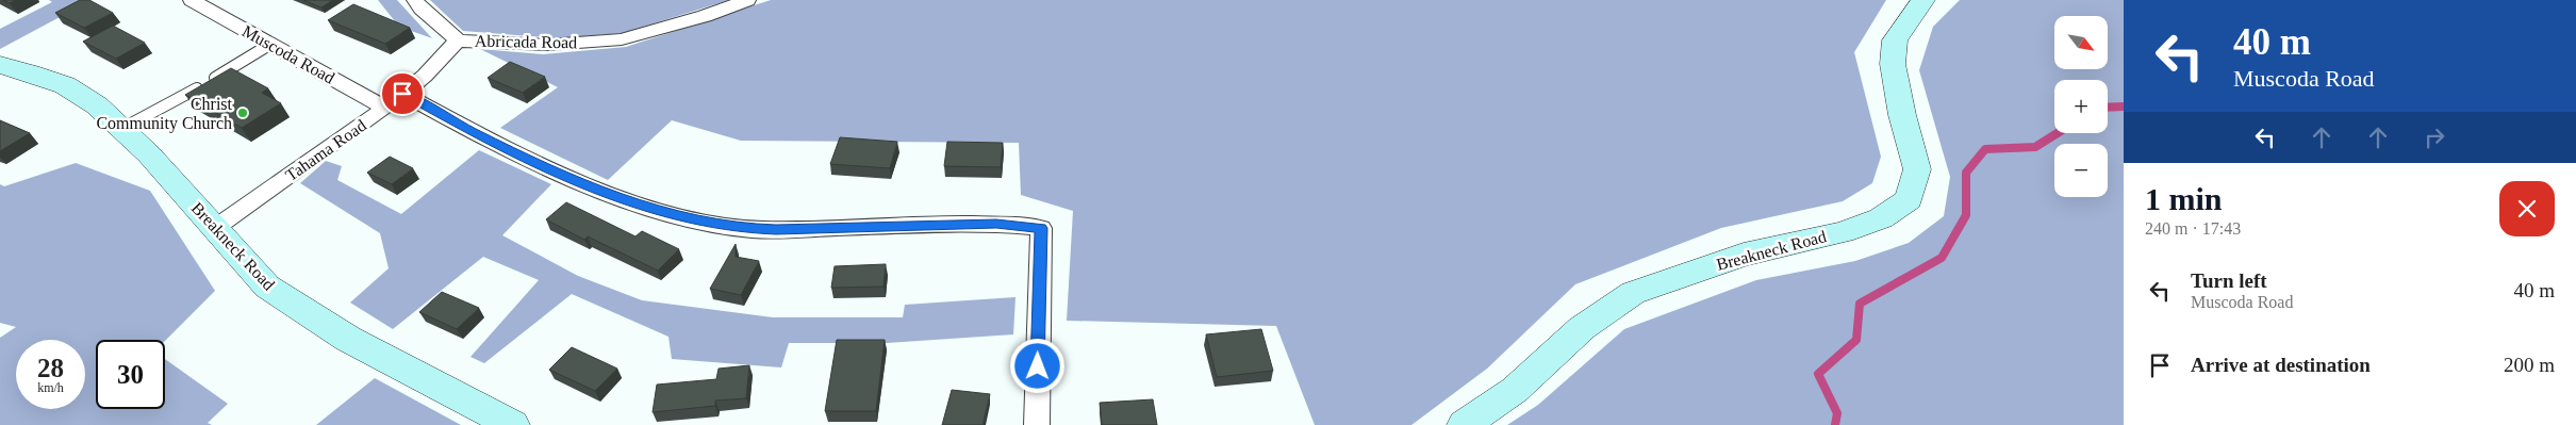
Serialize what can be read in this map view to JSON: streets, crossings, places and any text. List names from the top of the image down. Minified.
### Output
{"streets":{"street":["Abricada Road","Muscoda Road","Tahama Road","Breakneck Road"]},"crossings":[["Abricada Road","Tahama Road"],["Muscoda Road","Tahama Road"],["Tahama Road","Breakneck Road"]],"places":["Christ Community Church"],"north":"bottom right","page":{"turn":["40 m","Muscoda Road"],"map_buttons":["+","−"],"heading":["1 min","240 m · 17:43"],"list":[{"name":"Turn left","note":"Muscoda Road","value":"40 m"},{"name":"Arrive at destination","value":"200 m"}],"speed":"28 km/h","limit":"30"}}
